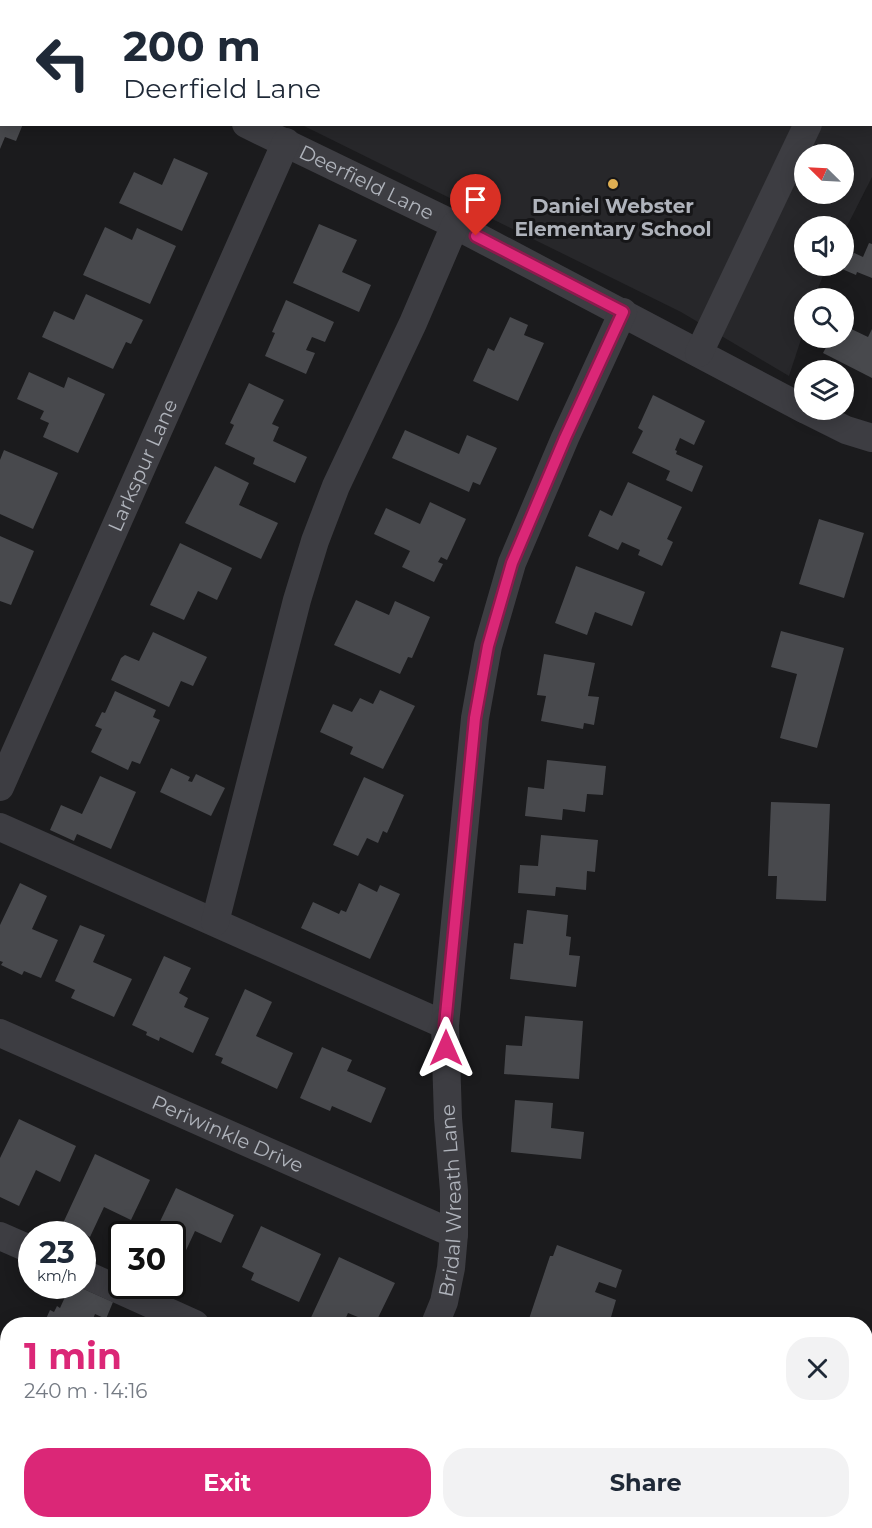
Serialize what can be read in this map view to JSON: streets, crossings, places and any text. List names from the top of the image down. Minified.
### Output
{"streets":{"street":["Deerfield Lane","Larkspur Lane","Periwinkle Drive","Bridal Wreath Lane"]},"crossings":[["Deerfield Lane","Larkspur Lane"],["Deerfield Lane","Bridal Wreath Lane"],["Periwinkle Drive","Bridal Wreath Lane"]],"places":["Daniel Webster Elementary School"],"north":"top left","page":{"turn":["200 m","Deerfield Lane"],"speed":"23 km/h","limit":"30","heading":["1 min","240 m · 14:16"],"buttons":["Exit","Share"]}}
